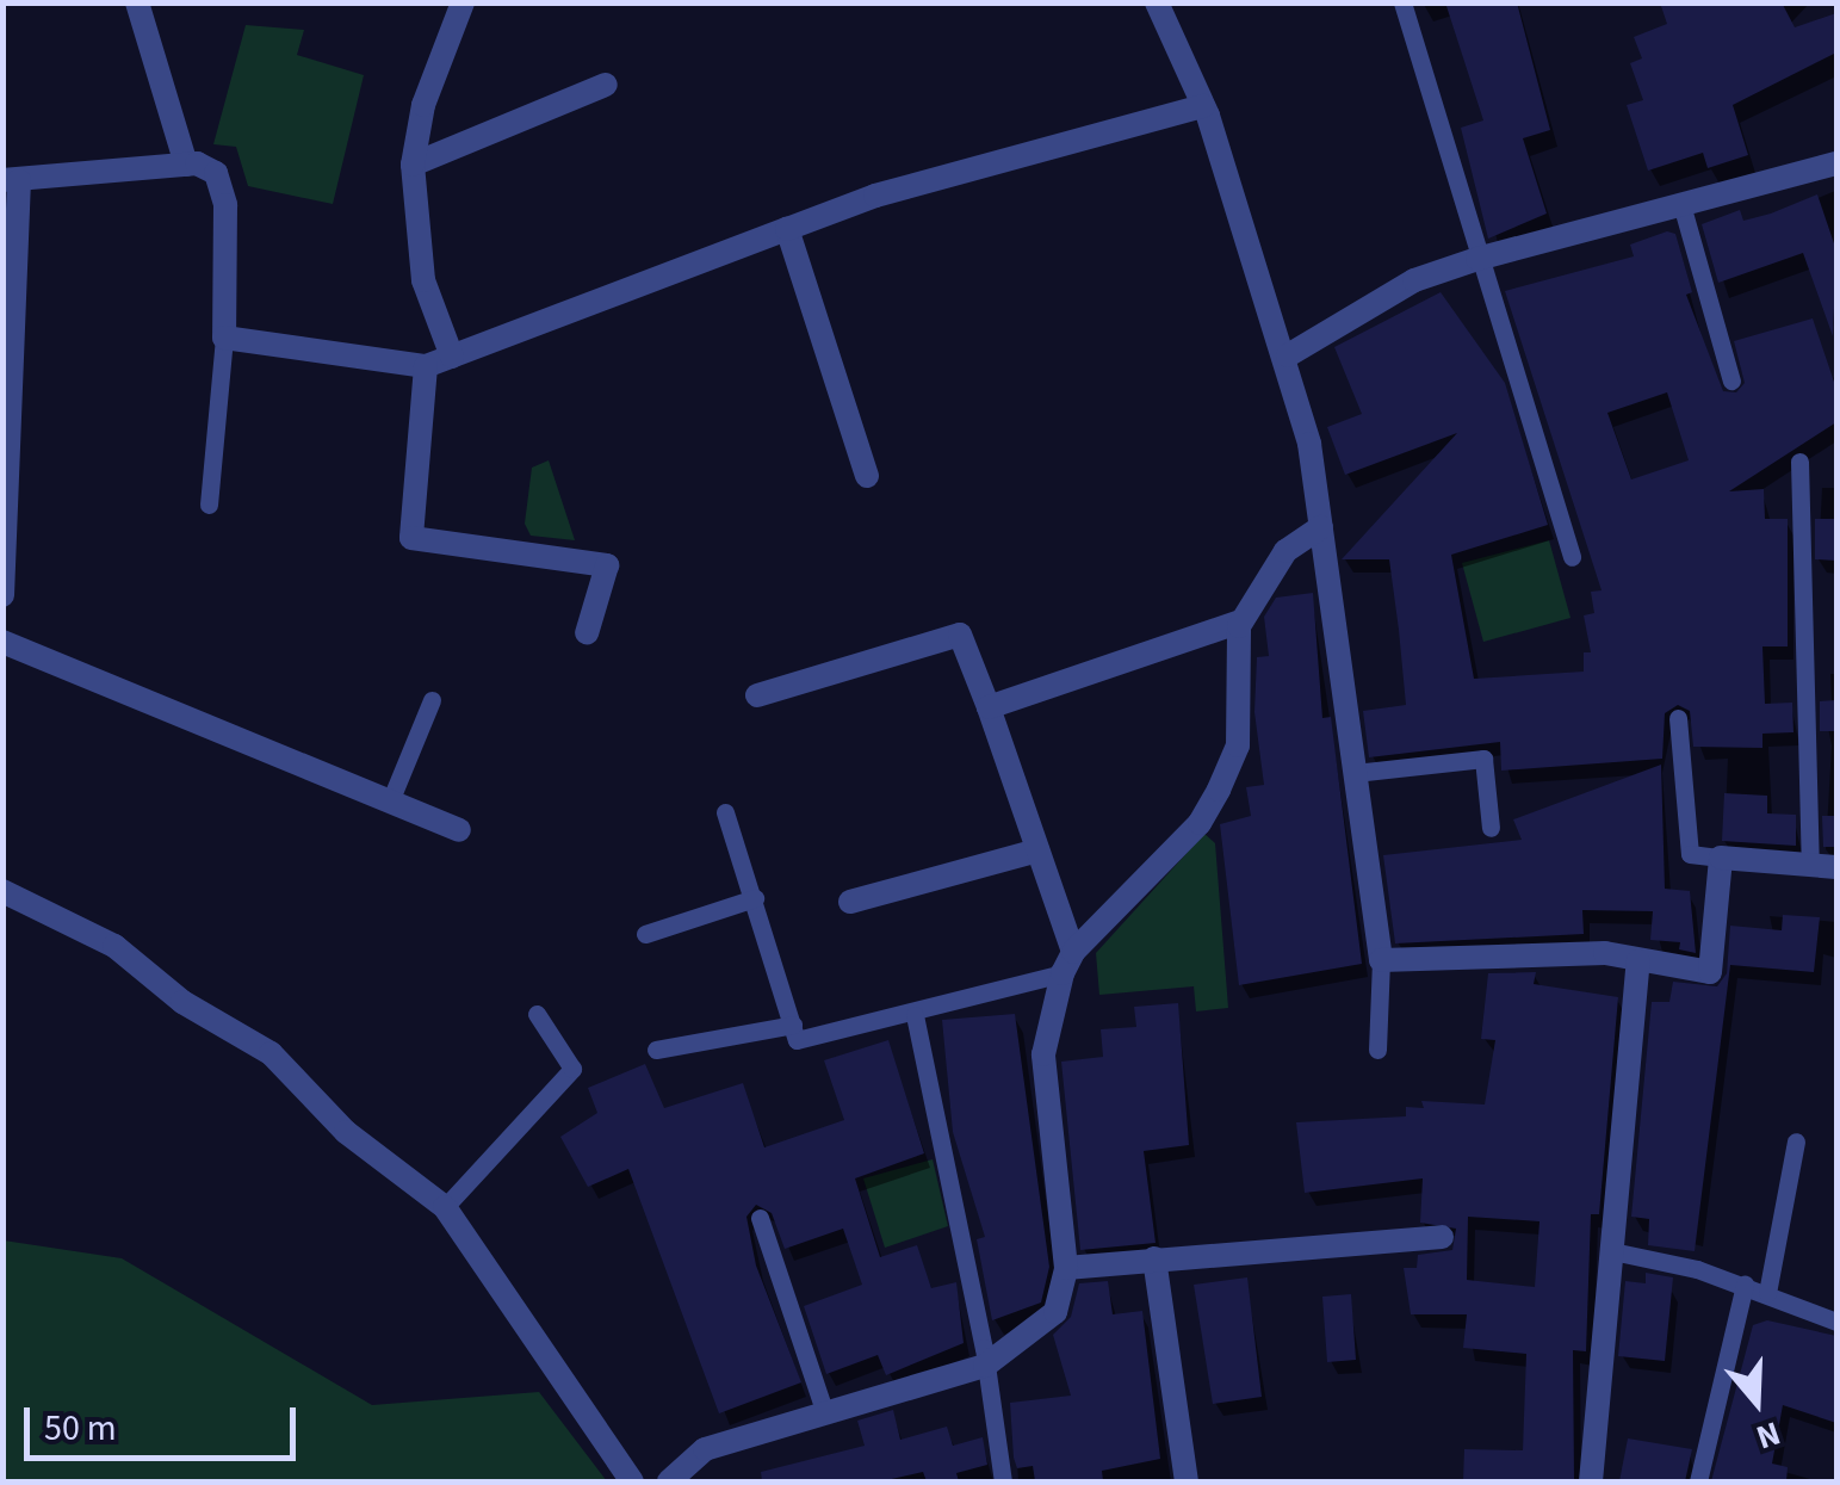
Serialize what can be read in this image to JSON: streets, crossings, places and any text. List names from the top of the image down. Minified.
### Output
{"scale_bar":"50 m","north":"bottom"}
